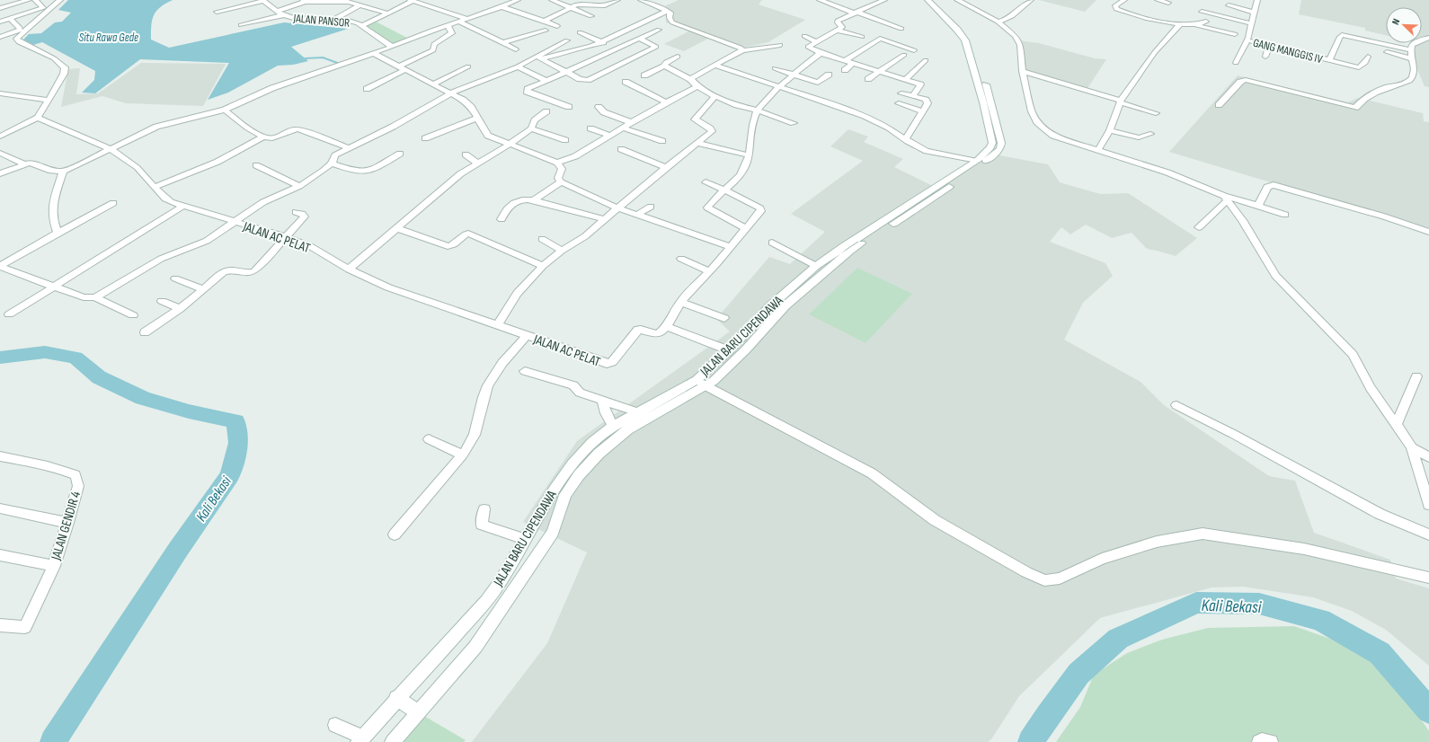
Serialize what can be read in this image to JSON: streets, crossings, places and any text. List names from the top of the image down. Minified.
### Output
{"streets":{"main road":["JALAN BARU CIPENDAWA"],"street":["JALAN PANSOR","GANG MANGGIS IV","JALAN AC PELAT","JALAN GENDIR 4"]},"water":["Situ Rawa Gede","Kali Bekasi"],"north":"top left"}
